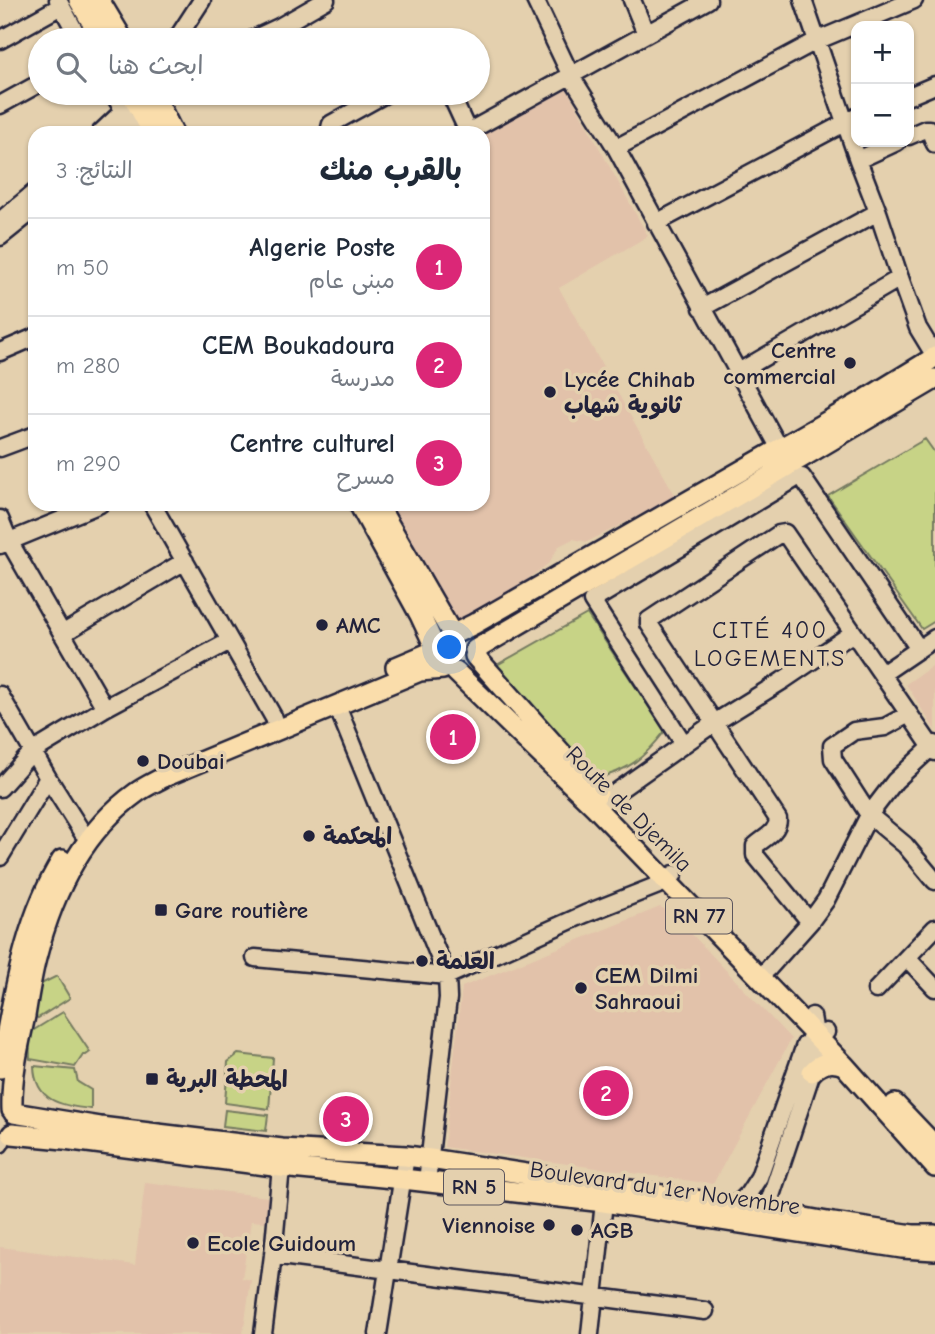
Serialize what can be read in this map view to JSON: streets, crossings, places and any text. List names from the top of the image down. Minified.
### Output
{"streets":{"main road":["Route de Djemila","RN 77","RN 5","Boulevard du 1er Novembre"]},"districts":["CITÉ 400 LOGEMENTS"],"places":{"other":["Centre commercial","Lycée Chihab ثانوية شهاب","AMC","Doubai","المحكمة","العلمة","CEM Dilmi Sahraoui","Viennoise","AGB","Ecole Guidoum"],"transit":["Gare routière","المحطة البرية"]},"page":{"map_buttons":["+","−"],"search":"ابحث هنا","heading":["بالقرب منك","النتائج: 3"],"list":[{"mark":"1","name":"Algerie Poste","note":"مبنى عام","value":"50 m"},{"mark":"2","name":"CEM Boukadoura","note":"مدرسة","value":"280 m"},{"mark":"3","name":"Centre culturel","note":"مسرح","value":"290 m"}],"pins":["1","2","3"]}}
